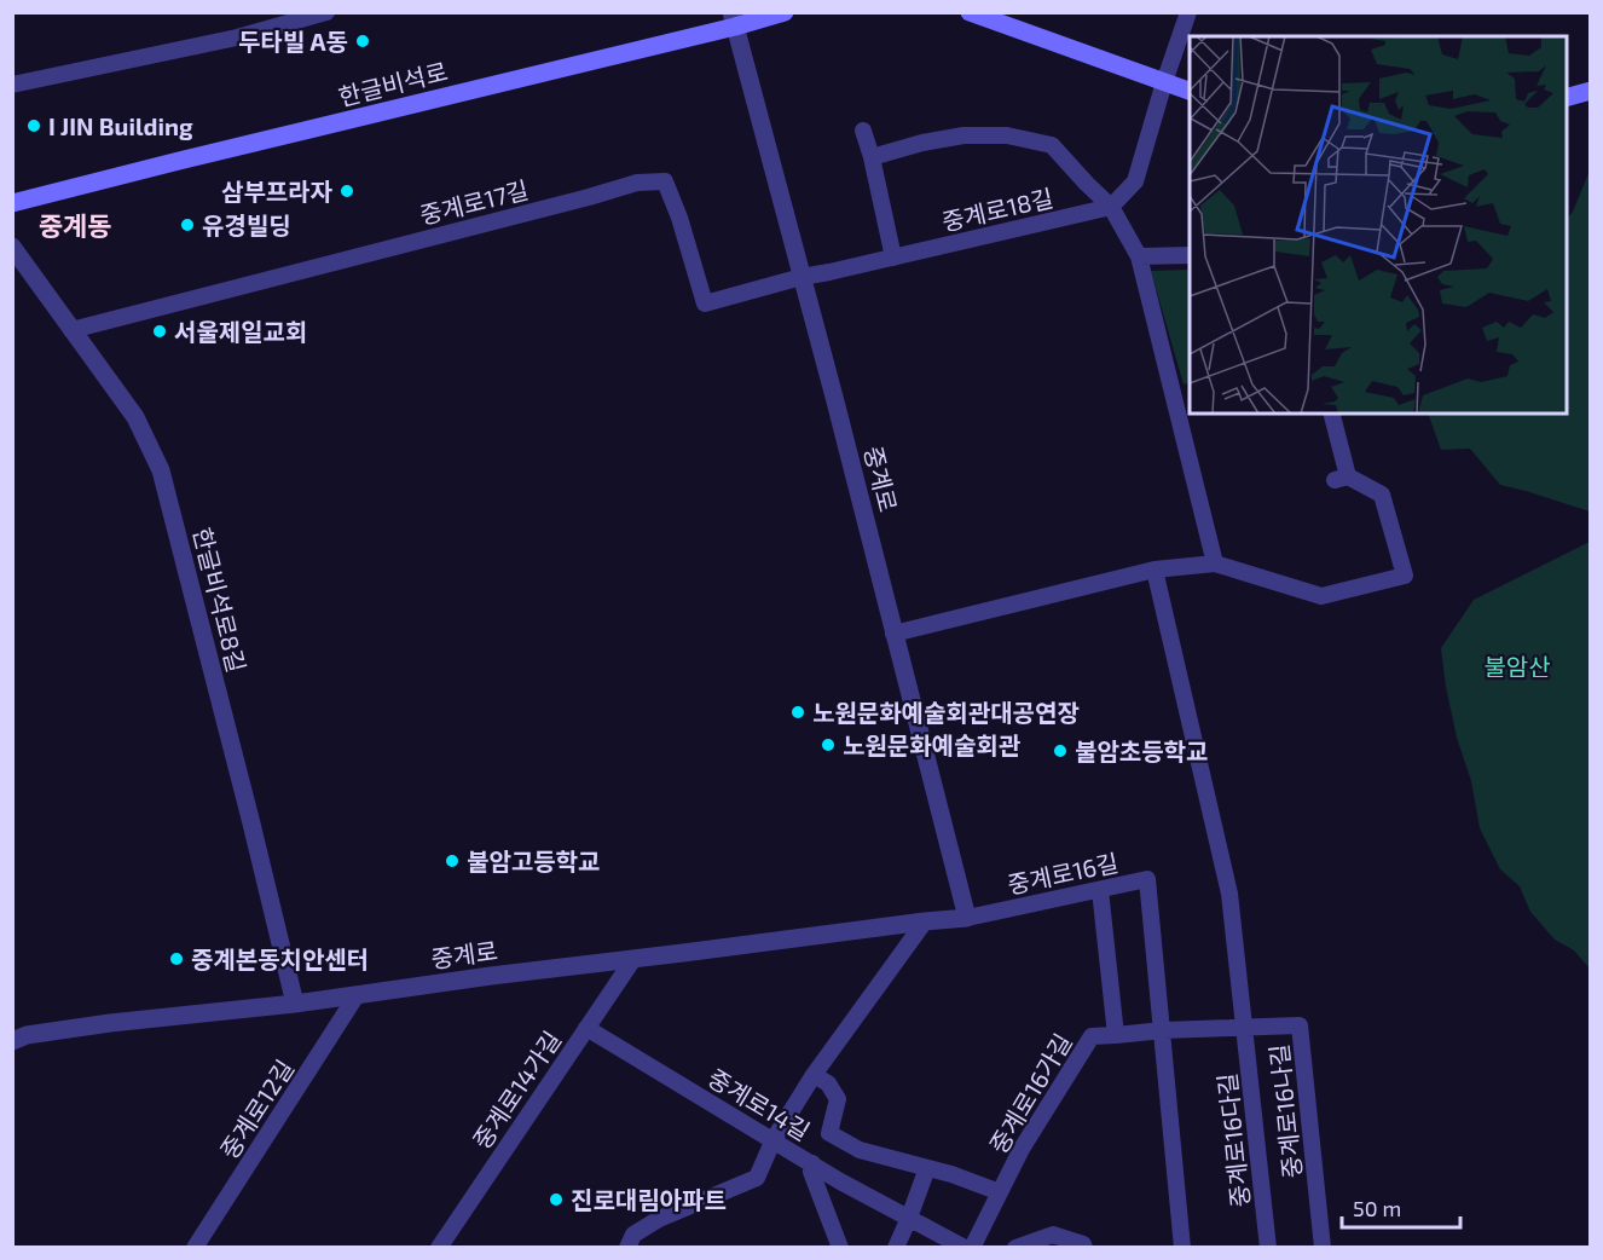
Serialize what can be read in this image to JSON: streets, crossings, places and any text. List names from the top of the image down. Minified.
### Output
{"streets":{"main road":["한글비석로"],"street":["중계로17길","중계로18길","중계로","한글비석로8길","중계로16길","중계로14가길","중계로16가길","중계로14길","중계로12길","중계로16나길","중계로16다길"]},"crossings":[["한글비석로","중계로"],["중계로17길","중계로18길"],["중계로17길","중계로"],["중계로17길","한글비석로8길"],["중계로18길","중계로"],["중계로","한글비석로8길"],["중계로","중계로16길"],["중계로","중계로14가길"],["중계로","중계로12길"],["중계로16길","중계로16나길"],["중계로14가길","중계로14길"],["중계로16나길","중계로16다길"]],"districts":["중계동"],"parks":["불암산"],"places":["두타빌 A동","I JIN Building","삼부프라자","유경빌딩","서울제일교회","노원문화예술회관대공연장","노원문화예술회관","불암초등학교","불암고등학교","중계본동치안센터","진로대림아파트"],"scale_bar":"50 m"}
